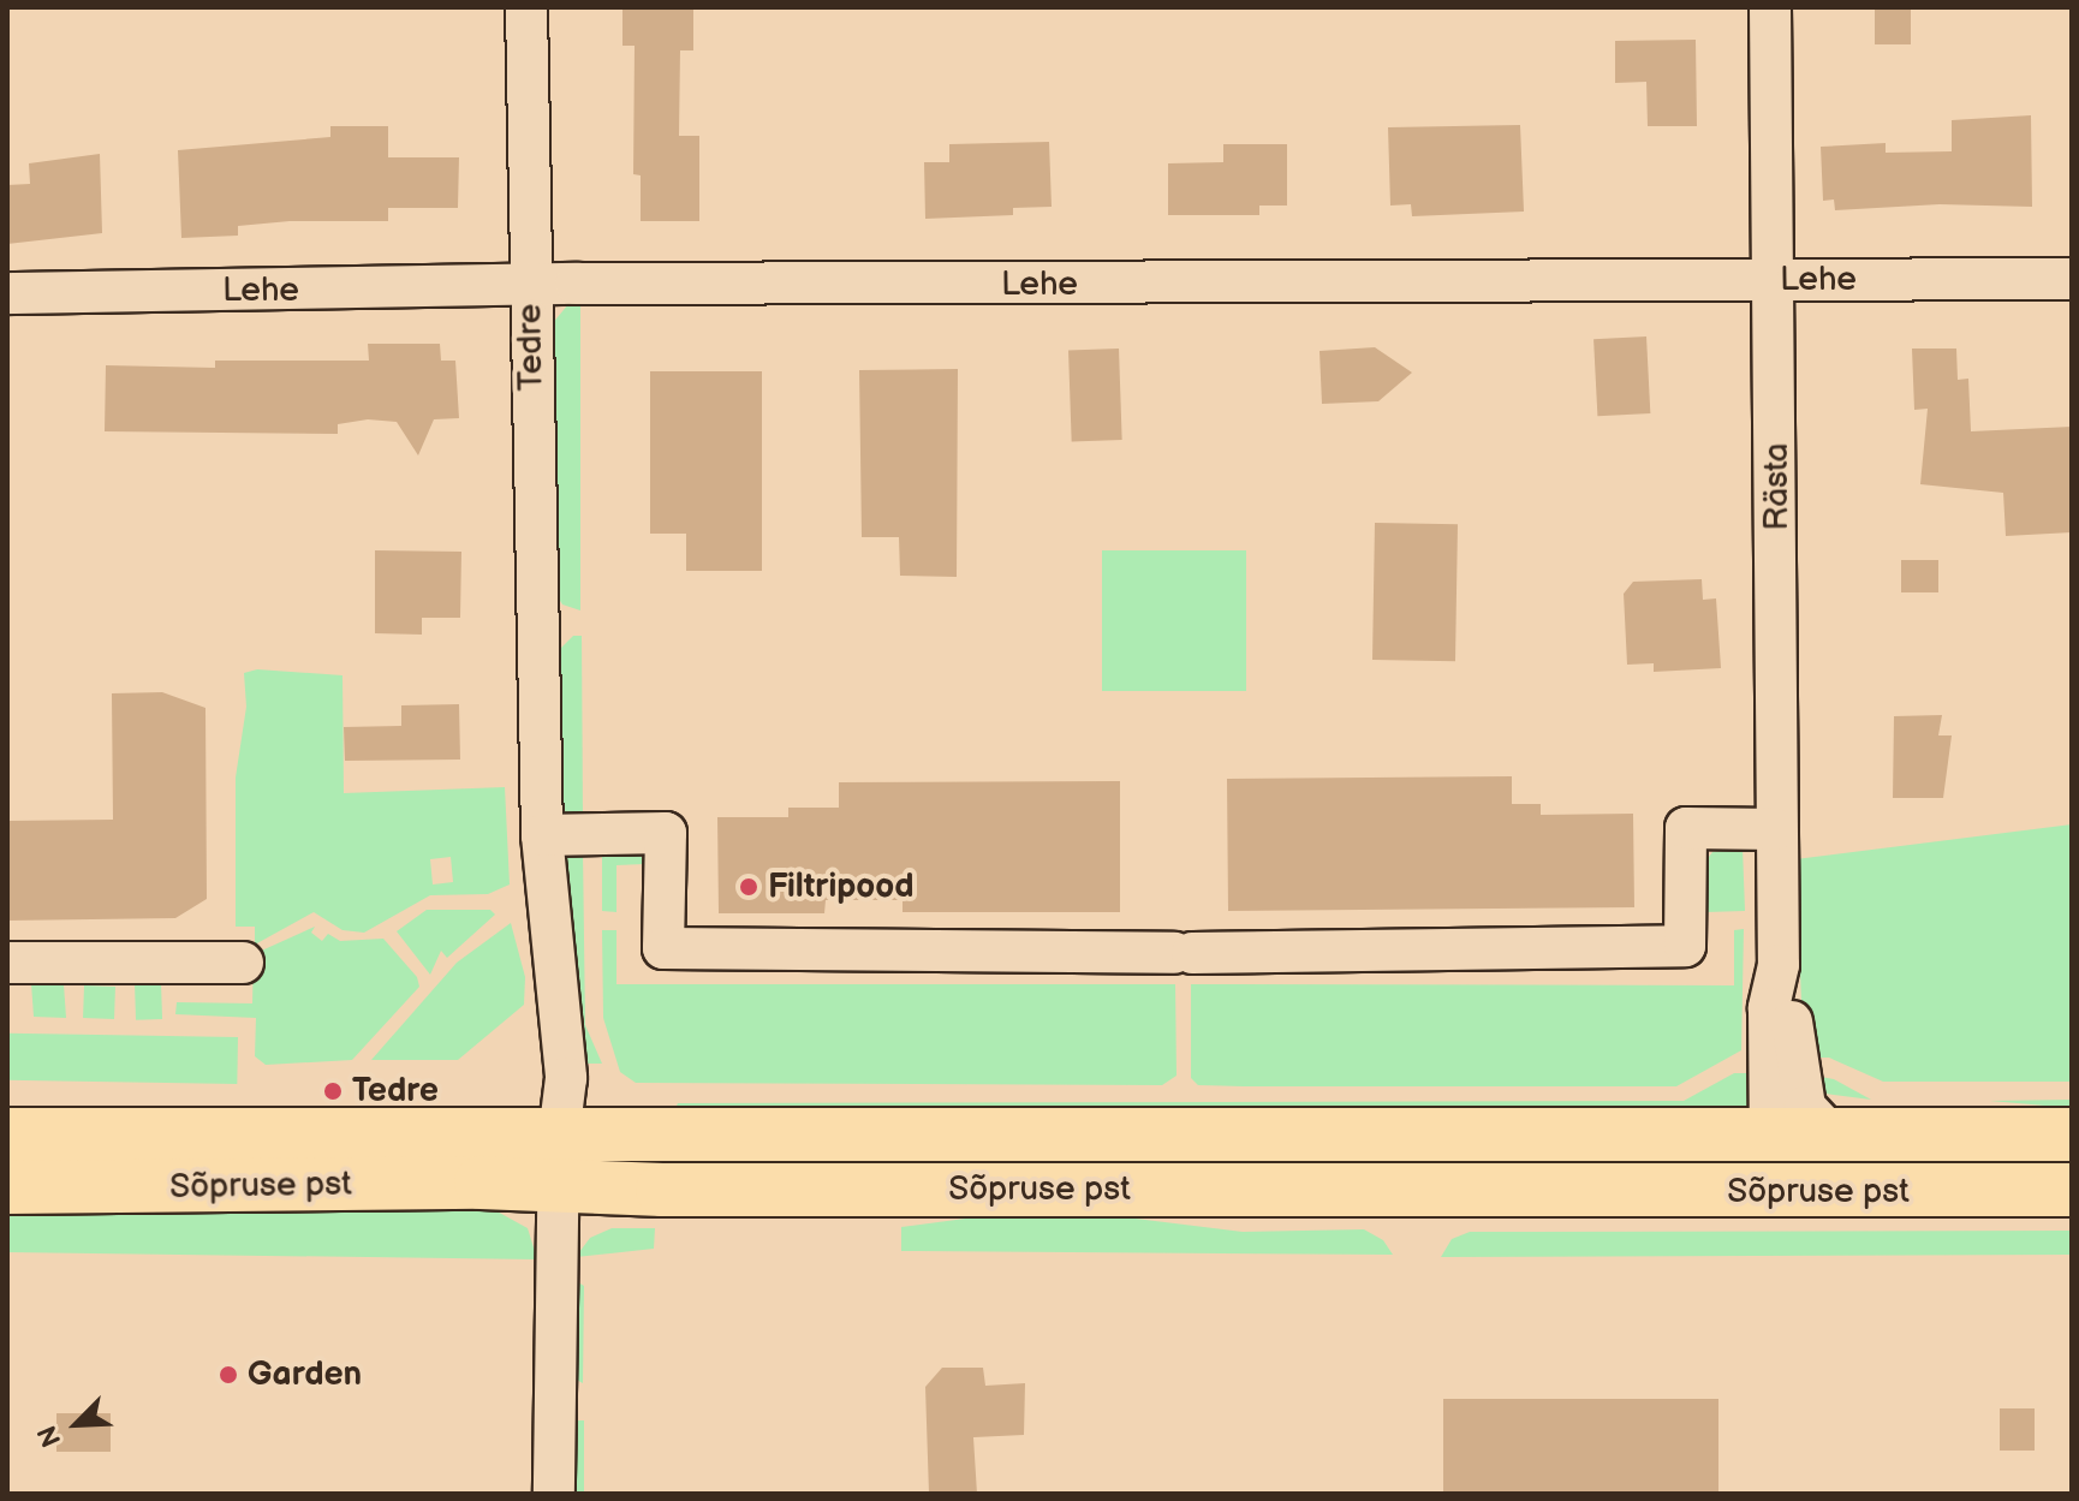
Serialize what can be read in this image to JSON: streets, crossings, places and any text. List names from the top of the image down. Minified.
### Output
{"streets":{"main road":["Sõpruse pst"],"street":["Lehe","Tedre","Rästa"]},"crossings":[["Lehe","Tedre"],["Lehe","Rästa"],["Tedre","Sõpruse pst"],["Rästa","Sõpruse pst"]],"places":["Filtripood","Tedre","Garden"],"north":"bottom left"}
